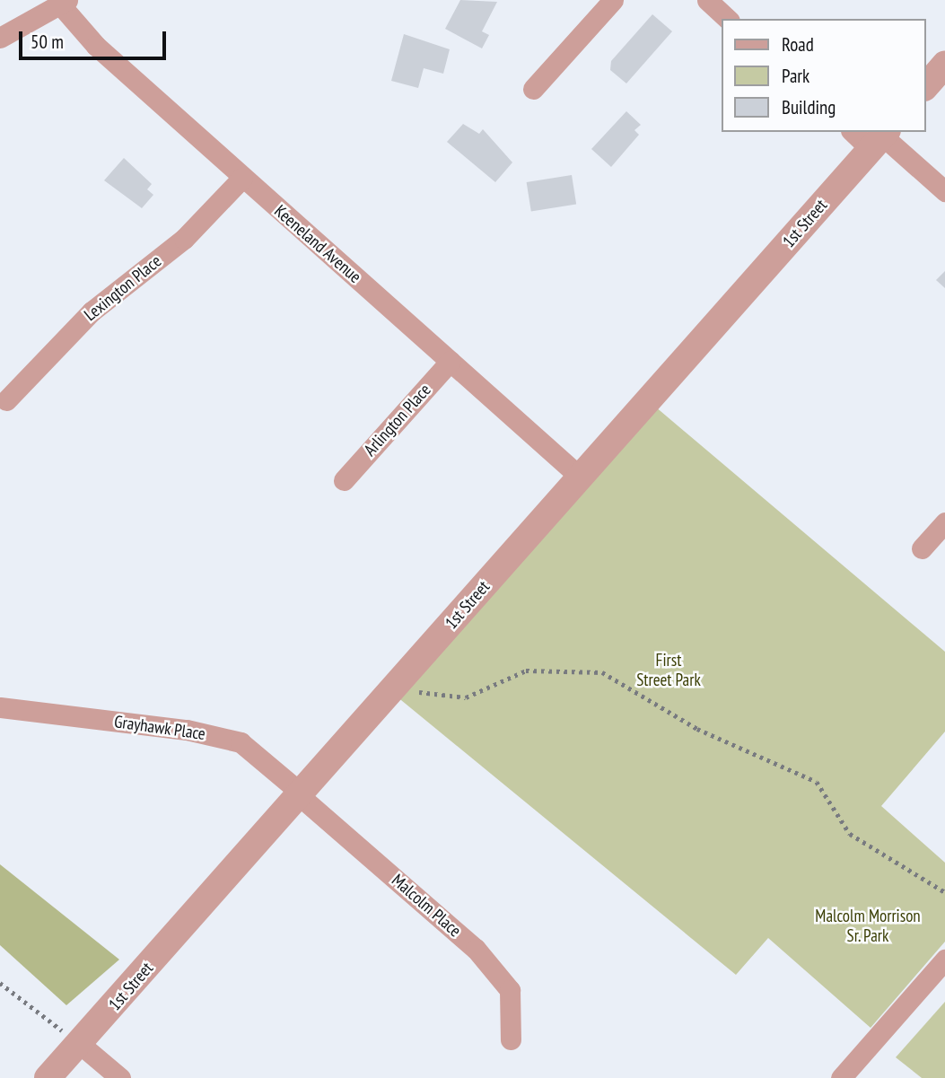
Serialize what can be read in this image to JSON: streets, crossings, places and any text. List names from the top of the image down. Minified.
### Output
{"streets":{"street":["1st Street","Keeneland Avenue","Lexington Place","Arlington Place","Grayhawk Place","Malcolm Place"]},"crossings":[["1st Street","Keeneland Avenue"],["1st Street","Grayhawk Place"],["1st Street","Malcolm Place"],["Keeneland Avenue","Lexington Place"],["Keeneland Avenue","Arlington Place"],["Grayhawk Place","Malcolm Place"]],"parks":["First Street Park","Malcolm Morrison Sr. Park"],"legend":["Road","Park","Building"],"scale_bar":"50 m"}
